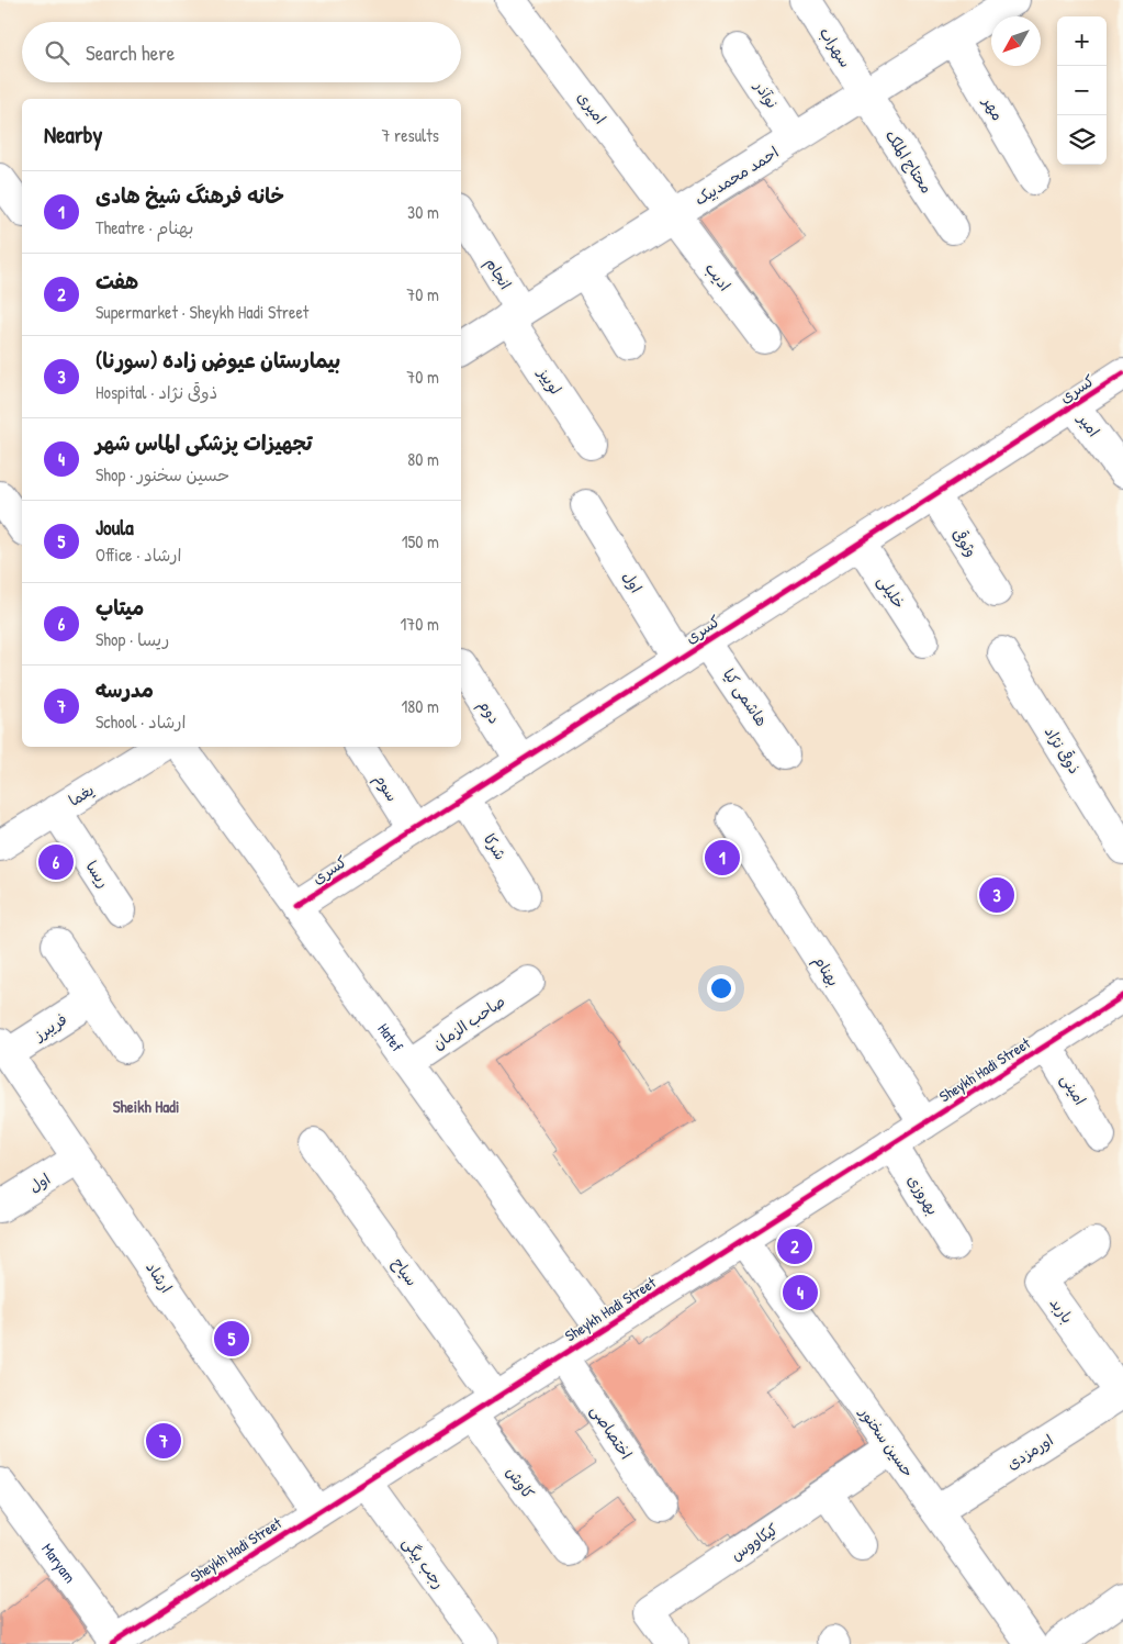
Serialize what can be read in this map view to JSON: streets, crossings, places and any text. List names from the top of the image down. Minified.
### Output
{"streets":{"street":["سهراب","نوآذر","امیری","مهر","محتاج الملک","احمد محمدبیک","انجام","ادیب","لوییز","کسری","امیر","وثوقی","اول","خلیلی","هاشمی کیا","دوم","ذوقی نژاد","سوم","یغما","شرکا","ریسا","بهنام","صاحب الزمان","فریبرز","Hatef","Sheykh Hadi Street","امینی","بهروزی","سیاح","ارشاد","باربد","اختصاصی","حسین سخنور","اورمزدی","کاوش","کیکاووس","Maryam","رجب بیگی"]},"crossings":[["سهراب","محتاج الملک"],["سهراب","احمد محمدبیک"],["نوآذر","احمد محمدبیک"],["امیری","احمد محمدبیک"],["امیری","ادیب"],["مهر","احمد محمدبیک"],["محتاج الملک","احمد محمدبیک"],["احمد محمدبیک","انجام"],["احمد محمدبیک","ادیب"],["احمد محمدبیک","لوییز"],["انجام","لوییز"],["کسری","امیر"],["کسری","وثوقی"],["کسری","اول"],["کسری","خلیلی"],["کسری","هاشمی کیا"],["کسری","دوم"],["کسری","سوم"],["کسری","شرکا"],["کسری","Hatef"],["اول","ارشاد"],["یغما","ریسا"],["بهنام","Sheykh Hadi Street"],["صاحب الزمان","Hatef"],["فریبرز","ارشاد"],["Hatef","Sheykh Hadi Street"],["Sheykh Hadi Street","امینی"],["Sheykh Hadi Street","بهروزی"],["Sheykh Hadi Street","سیاح"],["Sheykh Hadi Street","ارشاد"],["Sheykh Hadi Street","اختصاصی"],["Sheykh Hadi Street","حسین سخنور"],["Sheykh Hadi Street","کاوش"],["Sheykh Hadi Street","Maryam"],["Sheykh Hadi Street","رجب بیگی"],["باربد","اورمزدی"],["حسین سخنور","اورمزدی"],["حسین سخنور","کیکاووس"]],"districts":["Sheikh Hadi"],"north":"bottom left","page":{"map_buttons":["+","−"],"search":"Search here","heading":["Nearby","7 results"],"list":[{"mark":"1","name":"خانه فرهنگ شیخ هادی","note":"Theatre · بهنام","value":"30 m"},{"mark":"2","name":"هفت","note":"Supermarket · Sheykh Hadi Street","value":"70 m"},{"mark":"3","name":"بیمارستان عیوض زاده (سورنا)","note":"Hospital · ذوقی نژاد","value":"70 m"},{"mark":"4","name":"تجهیزات پزشکی الماس شهر","note":"Shop · حسین سخنور","value":"80 m"},{"mark":"5","name":"Joula","note":"Office · ارشاد","value":"150 m"},{"mark":"6","name":"میتاپ","note":"Shop · ریسا","value":"170 m"},{"mark":"7","name":"مدرسه","note":"School · ارشاد","value":"180 m"}],"pins":["1","6","3","2","4","5","7"]}}
